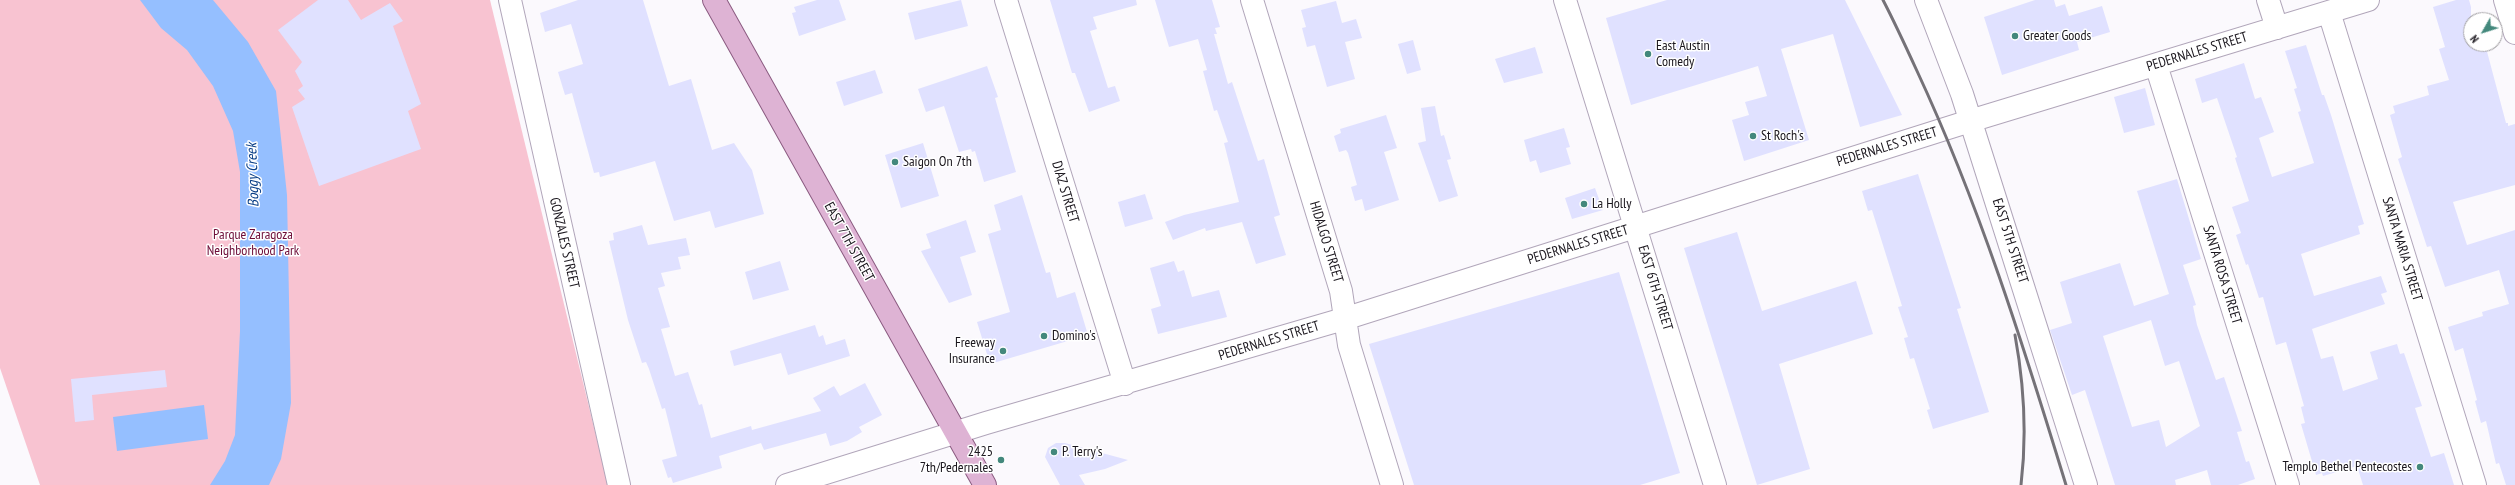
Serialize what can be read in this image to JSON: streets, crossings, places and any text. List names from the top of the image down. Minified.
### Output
{"streets":{"main road":["EAST 7TH STREET"],"street":["PEDERNALES STREET","DIAZ STREET","EAST 5TH STREET","HIDALGO STREET","GONZALES STREET","SANTA MARIA STREET","SANTA ROSA STREET","EAST 6TH STREET"]},"crossings":[["PEDERNALES STREET","DIAZ STREET"],["PEDERNALES STREET","EAST 5TH STREET"],["PEDERNALES STREET","EAST 7TH STREET"],["PEDERNALES STREET","HIDALGO STREET"],["PEDERNALES STREET","SANTA MARIA STREET"],["PEDERNALES STREET","SANTA ROSA STREET"],["PEDERNALES STREET","EAST 6TH STREET"]],"water":["Boggy Creek"],"parks":["Parque Zaragoza Neighborhood Park"],"places":["Greater Goods","East Austin Comedy","St Roch's","Saigon On 7th","La Holly","Domino's","Freeway Insurance","P. Terry's","2425 7th/Pedernales","Templo Bethel Pentecostes"],"north":"bottom left"}
